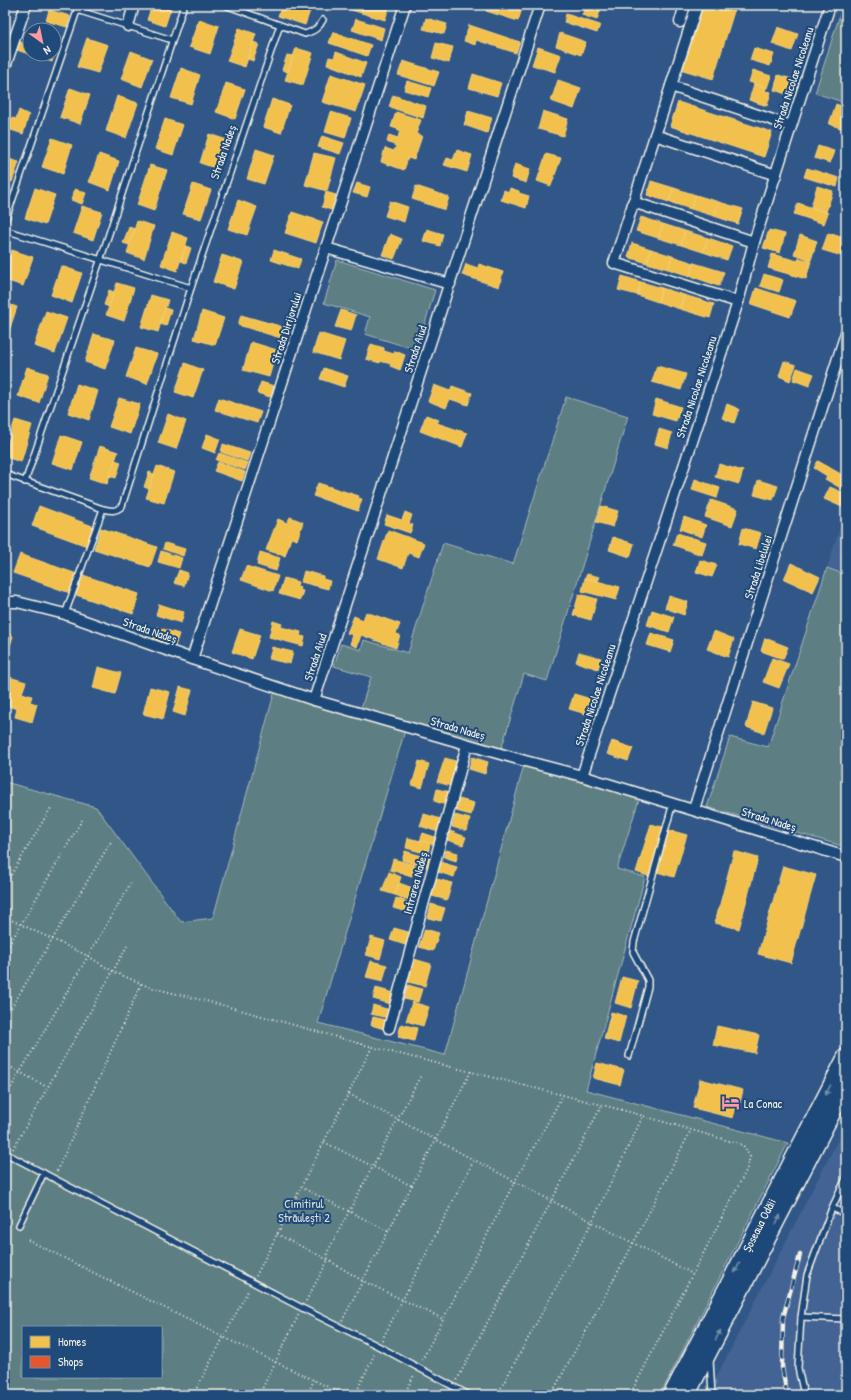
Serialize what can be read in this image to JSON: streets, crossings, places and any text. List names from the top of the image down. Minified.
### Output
{"streets":{"main road":["Șoseaua Odăii"],"street":["Strada Nicolae Nicoleanu","Strada Nadeș","Strada Dirijorului","Strada Aiud","Strada Libelulei","Intrarea Nadeș"]},"crossings":[["Strada Nicolae Nicoleanu","Strada Nadeș"],["Strada Nadeș","Strada Dirijorului"],["Strada Nadeș","Strada Aiud"],["Strada Nadeș","Strada Libelulei"],["Strada Nadeș","Intrarea Nadeș"]],"parks":["Cimitirul Străulești 2"],"places":{"hotel":["La Conac"]},"legend":["Homes","Shops"],"north":"bottom right"}
